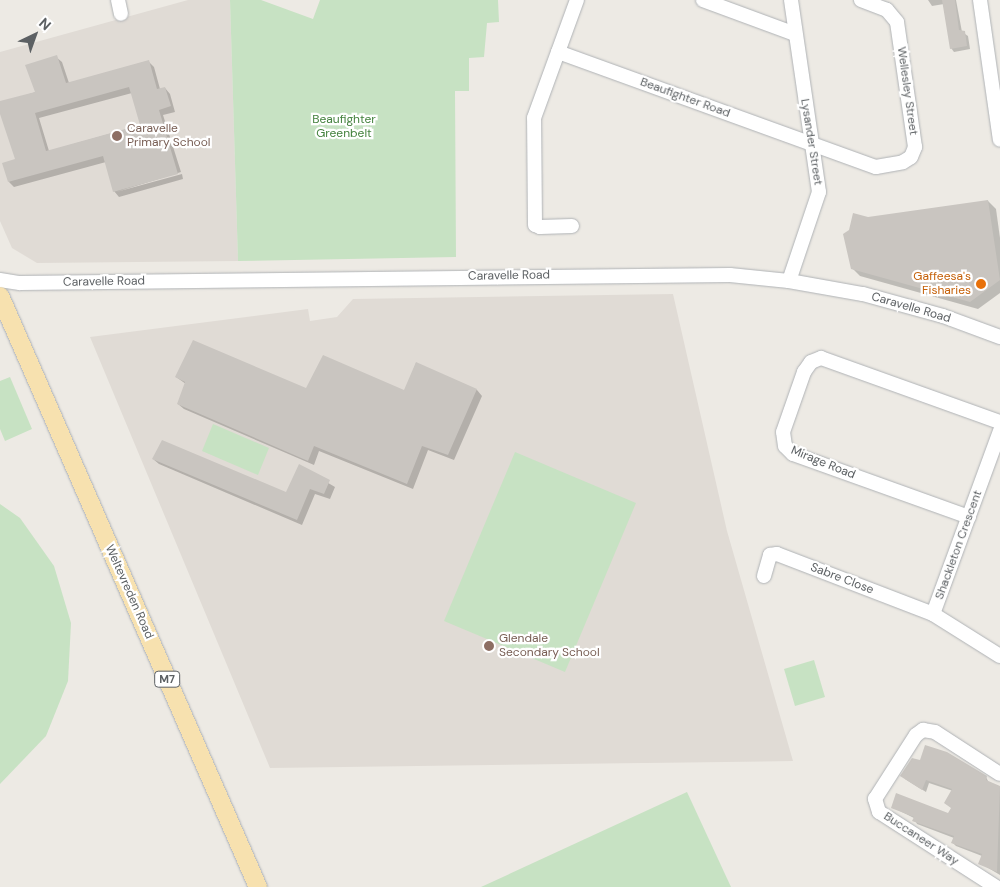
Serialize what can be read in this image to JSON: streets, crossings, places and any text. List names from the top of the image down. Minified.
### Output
{"streets":{"main road":["Weltevreden Road","M7"],"street":["Wellesley Street","Beaufighter Road","Lysander Street","Caravelle Road","Mirage Road","Shackleton Crescent","Sabre Close","Buccaneer Way"]},"crossings":[["Wellesley Street","Beaufighter Road"],["Wellesley Street","Lysander Street"],["Beaufighter Road","Lysander Street"],["Lysander Street","Caravelle Road"],["Caravelle Road","Weltevreden Road"],["Mirage Road","Shackleton Crescent"],["Shackleton Crescent","Sabre Close"]],"parks":["Beaufighter Greenbelt"],"places":["Caravelle Primary School","Gaffeesa's Fisharies","Glendale Secondary School"],"north":"top right"}
